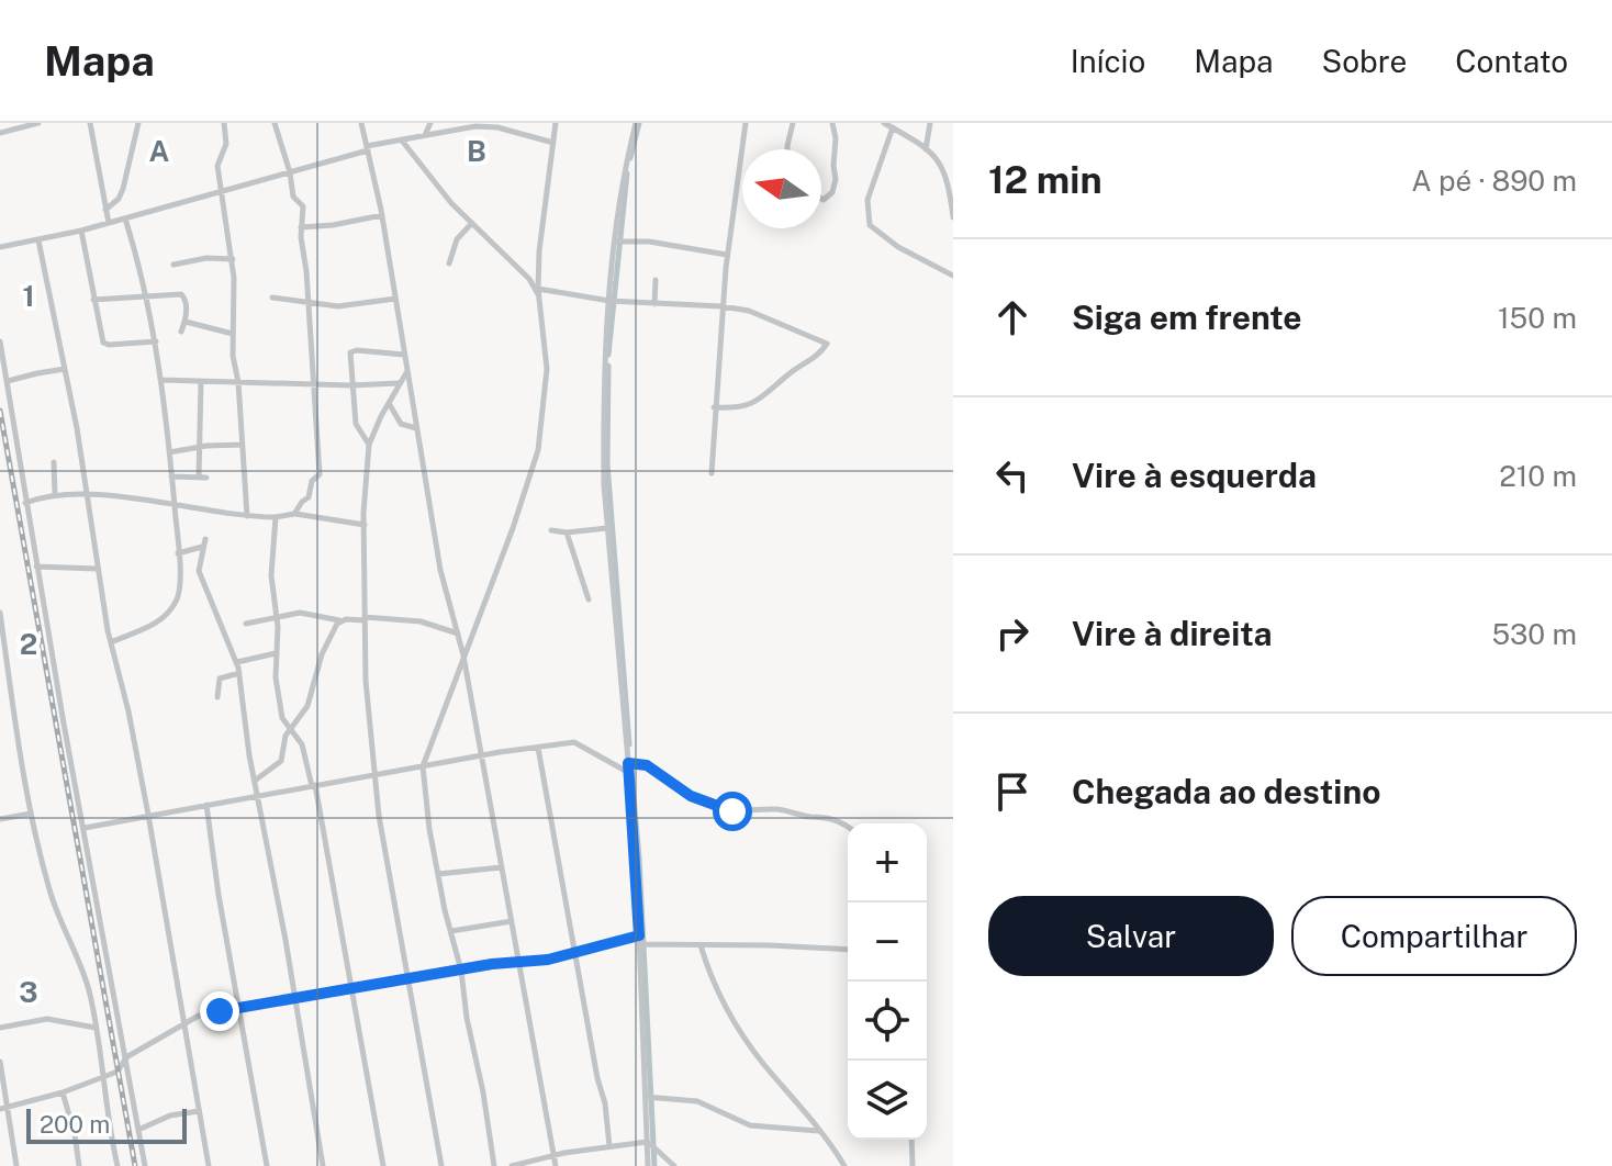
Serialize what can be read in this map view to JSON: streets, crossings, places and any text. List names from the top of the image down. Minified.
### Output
{"scale_bar":"200 m","north":"left","page":{"header":"Mapa","nav":["Início","Mapa","Sobre","Contato"],"heading":["12 min","A pé · 890 m"],"list":[["Siga em frente","150 m"],["Vire à esquerda","210 m"],["Vire à direita","530 m"],"Chegada ao destino"],"map_buttons":["+","−"],"buttons":["Salvar","Compartilhar"],"scale":"200 m"},"grid":{"columns":["A","B"],"rows":["1","2","3"]}}
